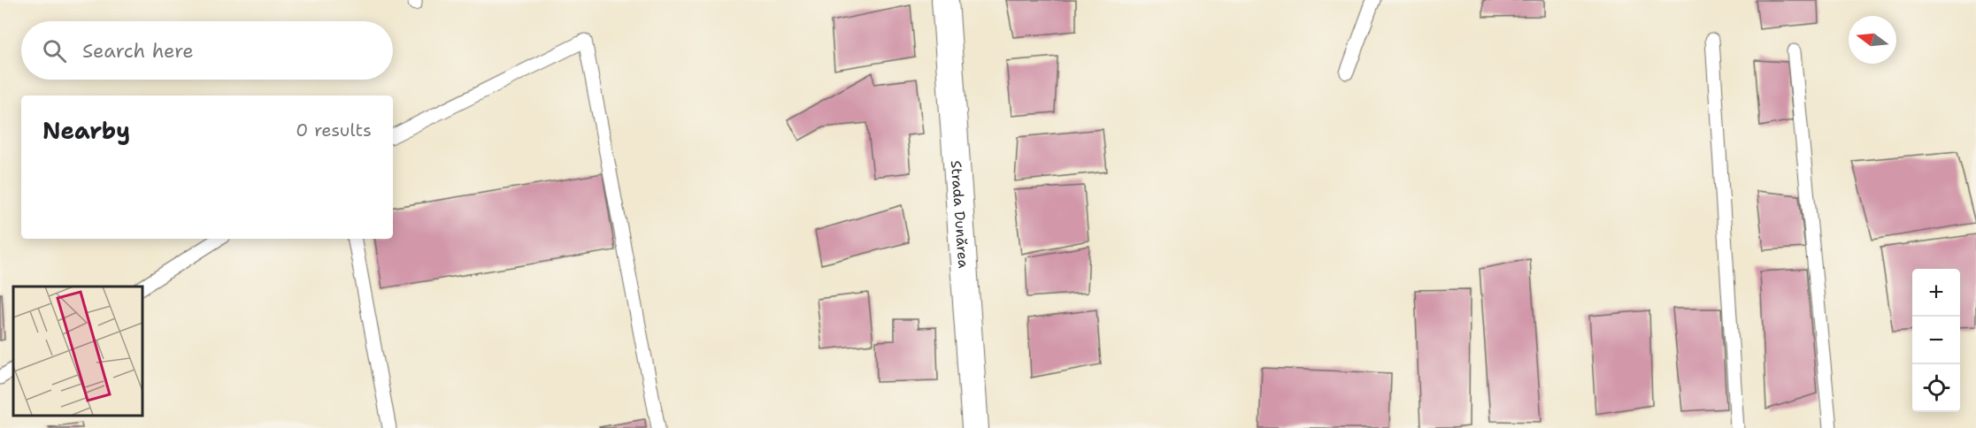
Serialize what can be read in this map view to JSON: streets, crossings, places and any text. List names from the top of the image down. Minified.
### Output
{"streets":{"street":["Strada Dunărea"]},"north":"left","page":{"search":"Search here","heading":["Nearby","0 results"],"map_buttons":["+","−"]}}
